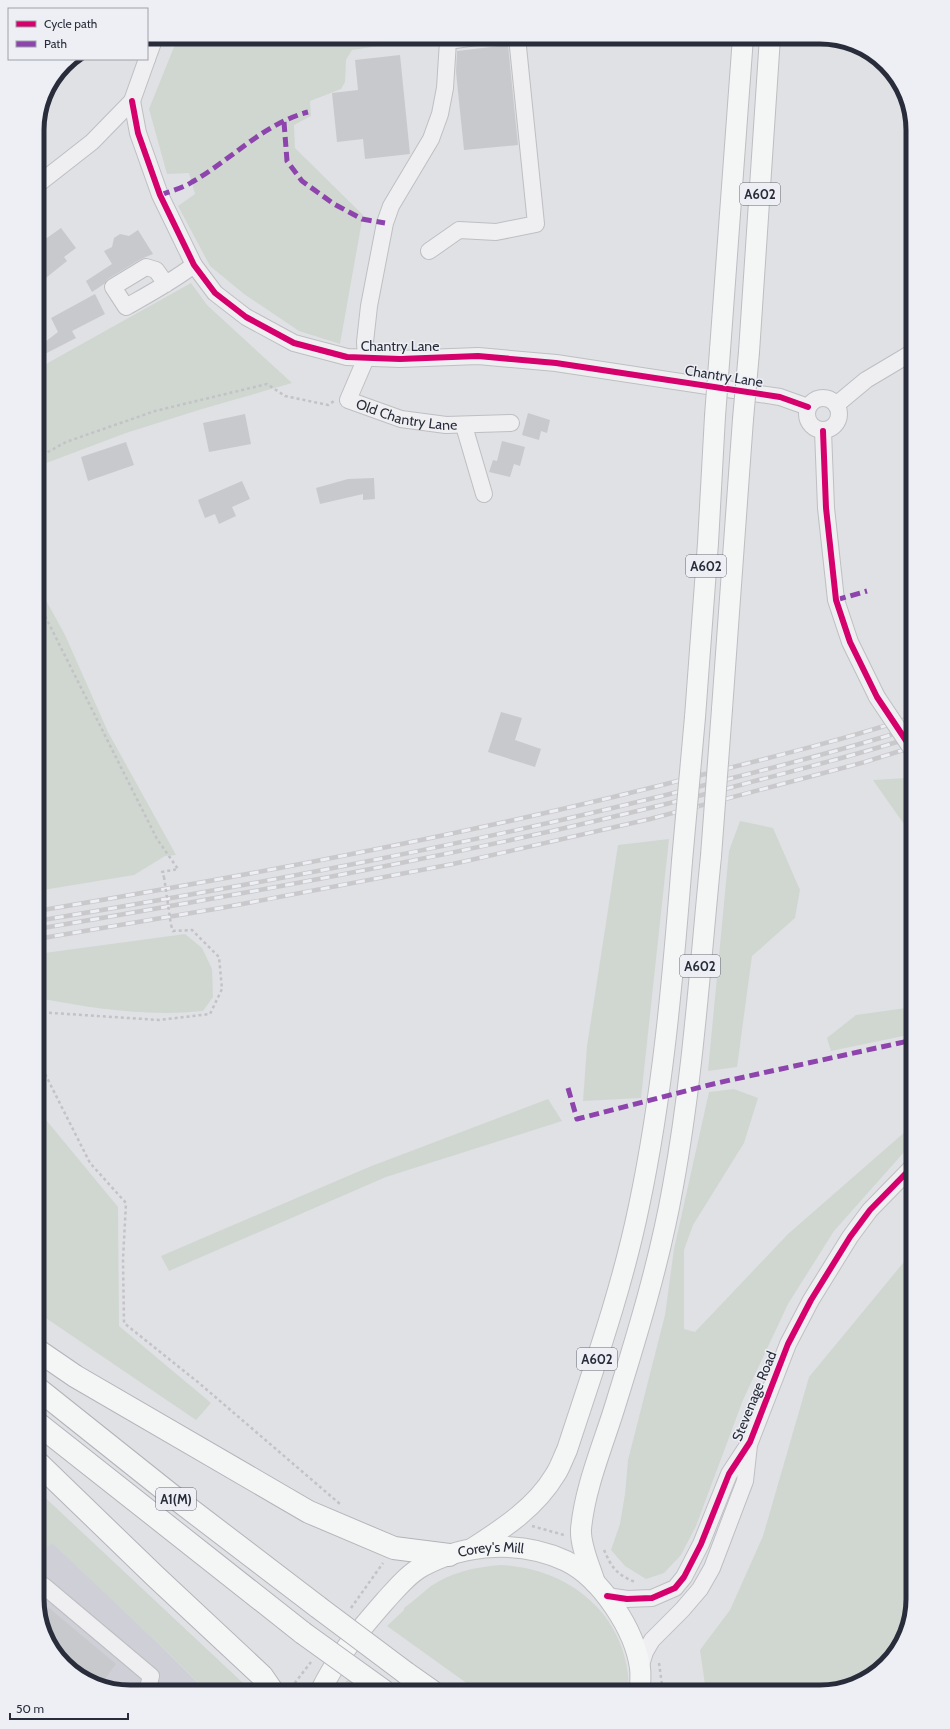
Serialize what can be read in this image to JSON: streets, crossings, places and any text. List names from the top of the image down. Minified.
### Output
{"streets":{"highway":["A1(M)"],"main road":["A602","Corey's Mill"],"street":["Chantry Lane","Old Chantry Lane","Stevenage Road"]},"crossings":[["A602","Stevenage Road"],["A602","Corey's Mill"],["Chantry Lane","Old Chantry Lane"],["Stevenage Road","Corey's Mill"]],"legend":["Cycle path","Path"],"scale_bar":"50 m"}
